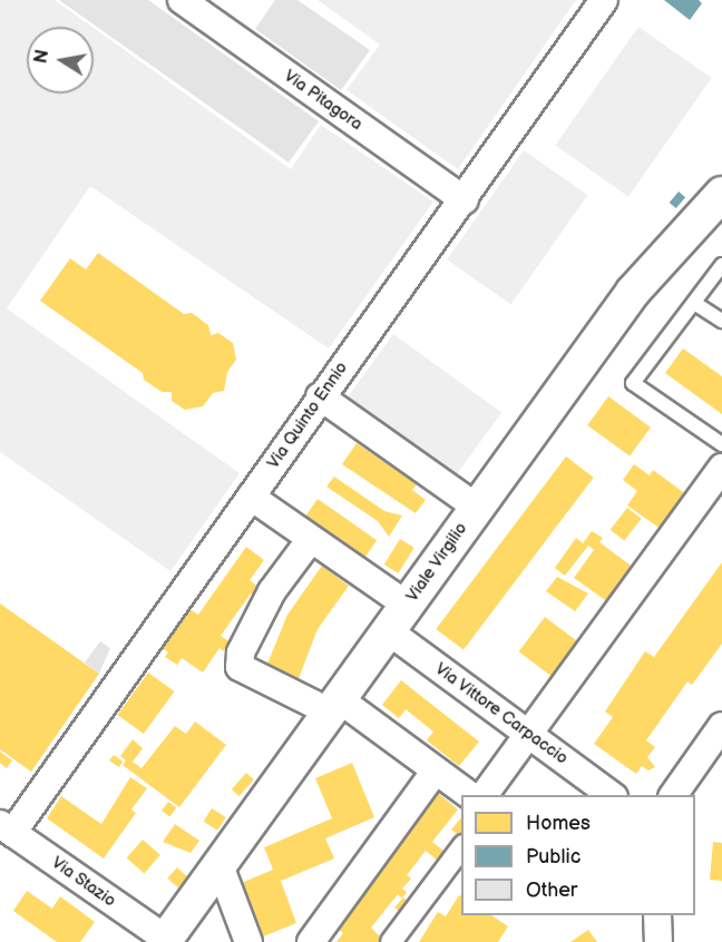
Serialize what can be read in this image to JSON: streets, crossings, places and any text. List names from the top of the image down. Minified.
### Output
{"streets":{"street":["Via Pitagora","Via Quinto Ennio","Viale Virgilio","Via Vittore Carpaccio","Via Stazio"]},"crossings":[["Via Pitagora","Via Quinto Ennio"],["Via Quinto Ennio","Via Vittore Carpaccio"],["Via Quinto Ennio","Via Stazio"],["Viale Virgilio","Via Vittore Carpaccio"],["Viale Virgilio","Via Stazio"]],"legend":["Homes","Public","Other"],"north":"left"}
